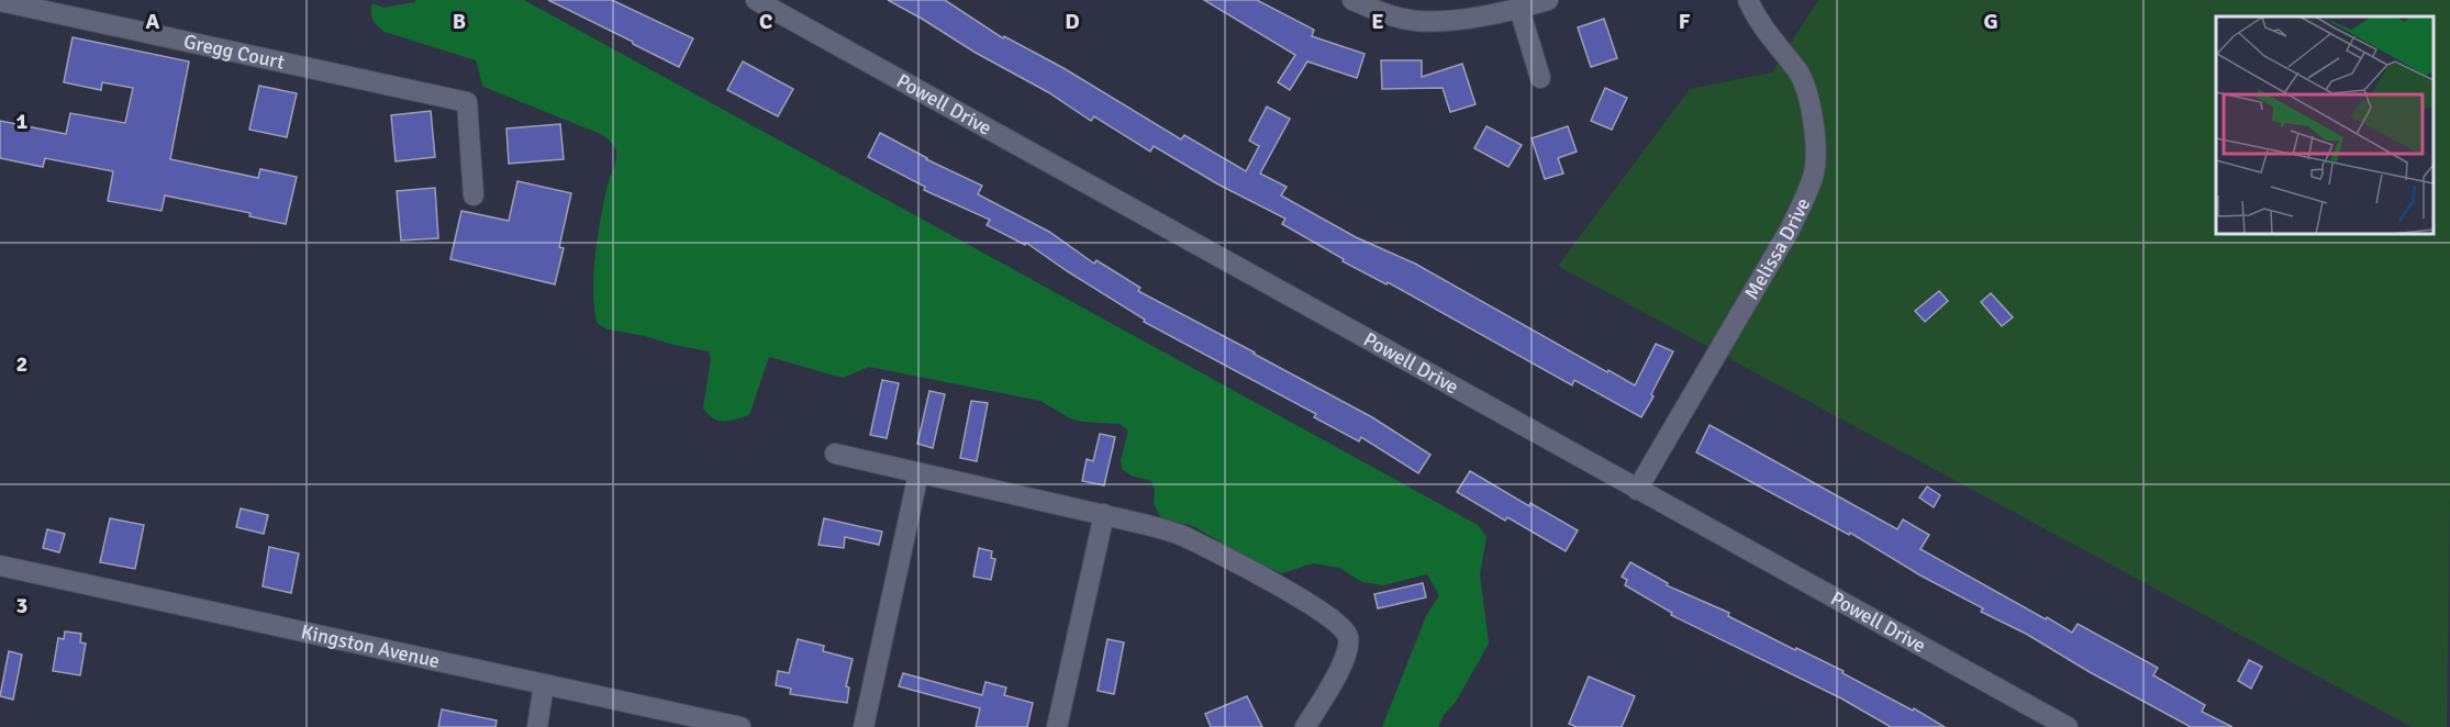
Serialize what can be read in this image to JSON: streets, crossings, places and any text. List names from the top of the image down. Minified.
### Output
{"streets":{"street":["Gregg Court","Powell Drive","Melissa Drive","Kingston Avenue"]},"crossings":[["Powell Drive","Melissa Drive"]],"grid":{"columns":["A","B","C","D","E","F","G"],"rows":["1","2","3"]}}
